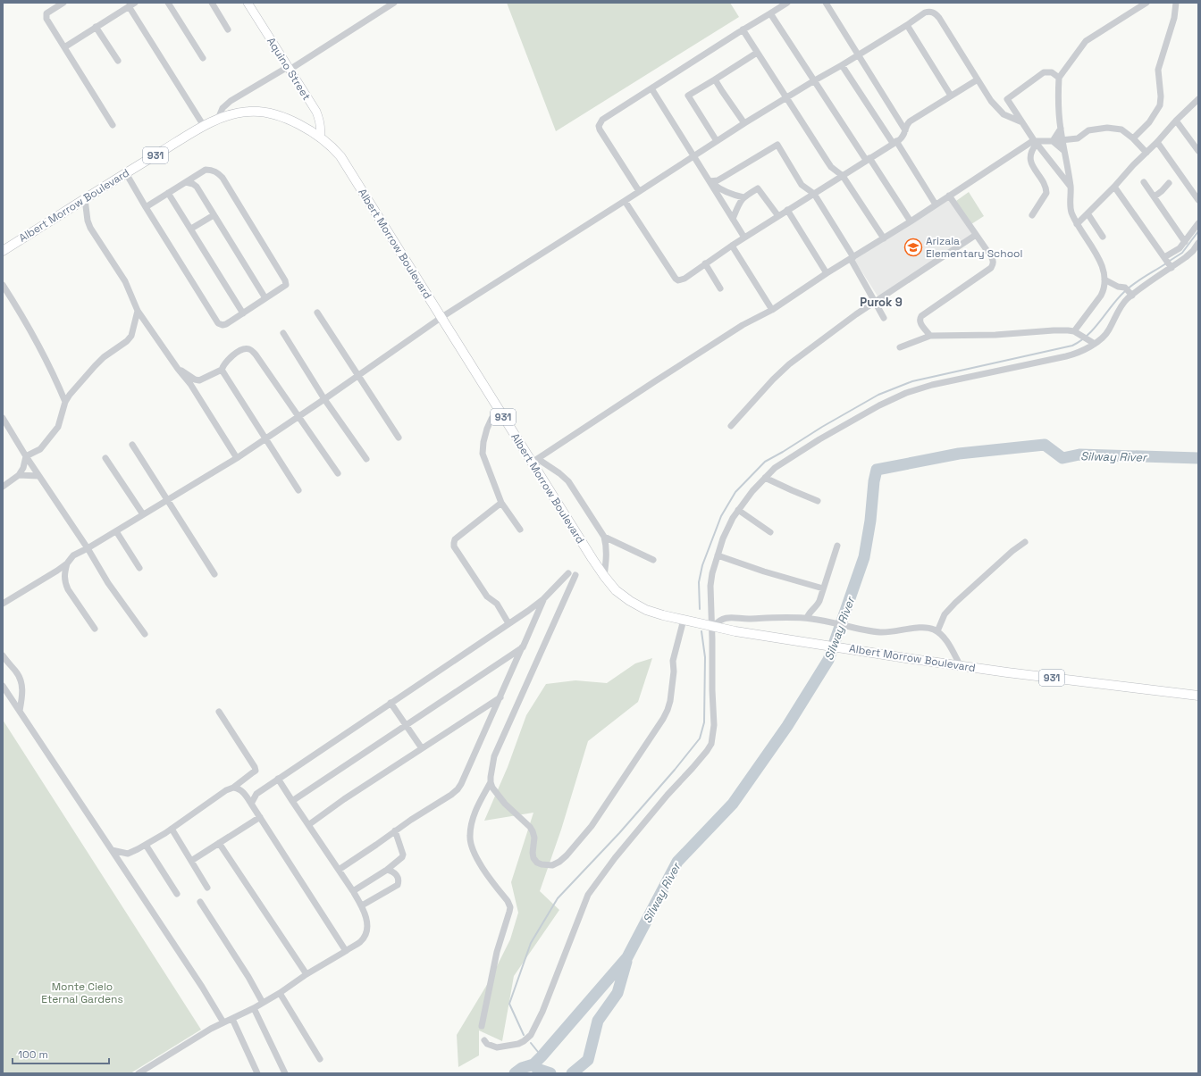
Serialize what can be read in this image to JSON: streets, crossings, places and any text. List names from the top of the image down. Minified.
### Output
{"streets":{"highway":["931","Albert Morrow Boulevard"],"main road":["Aquino Street"]},"crossings":[["Aquino Street","Albert Morrow Boulevard"]],"districts":["Purok 9"],"water":["Silway River"],"parks":["Monte Cielo Eternal Gardens"],"places":{"school or university":["Arizala Elementary School"]},"scale_bar":"100 m"}
